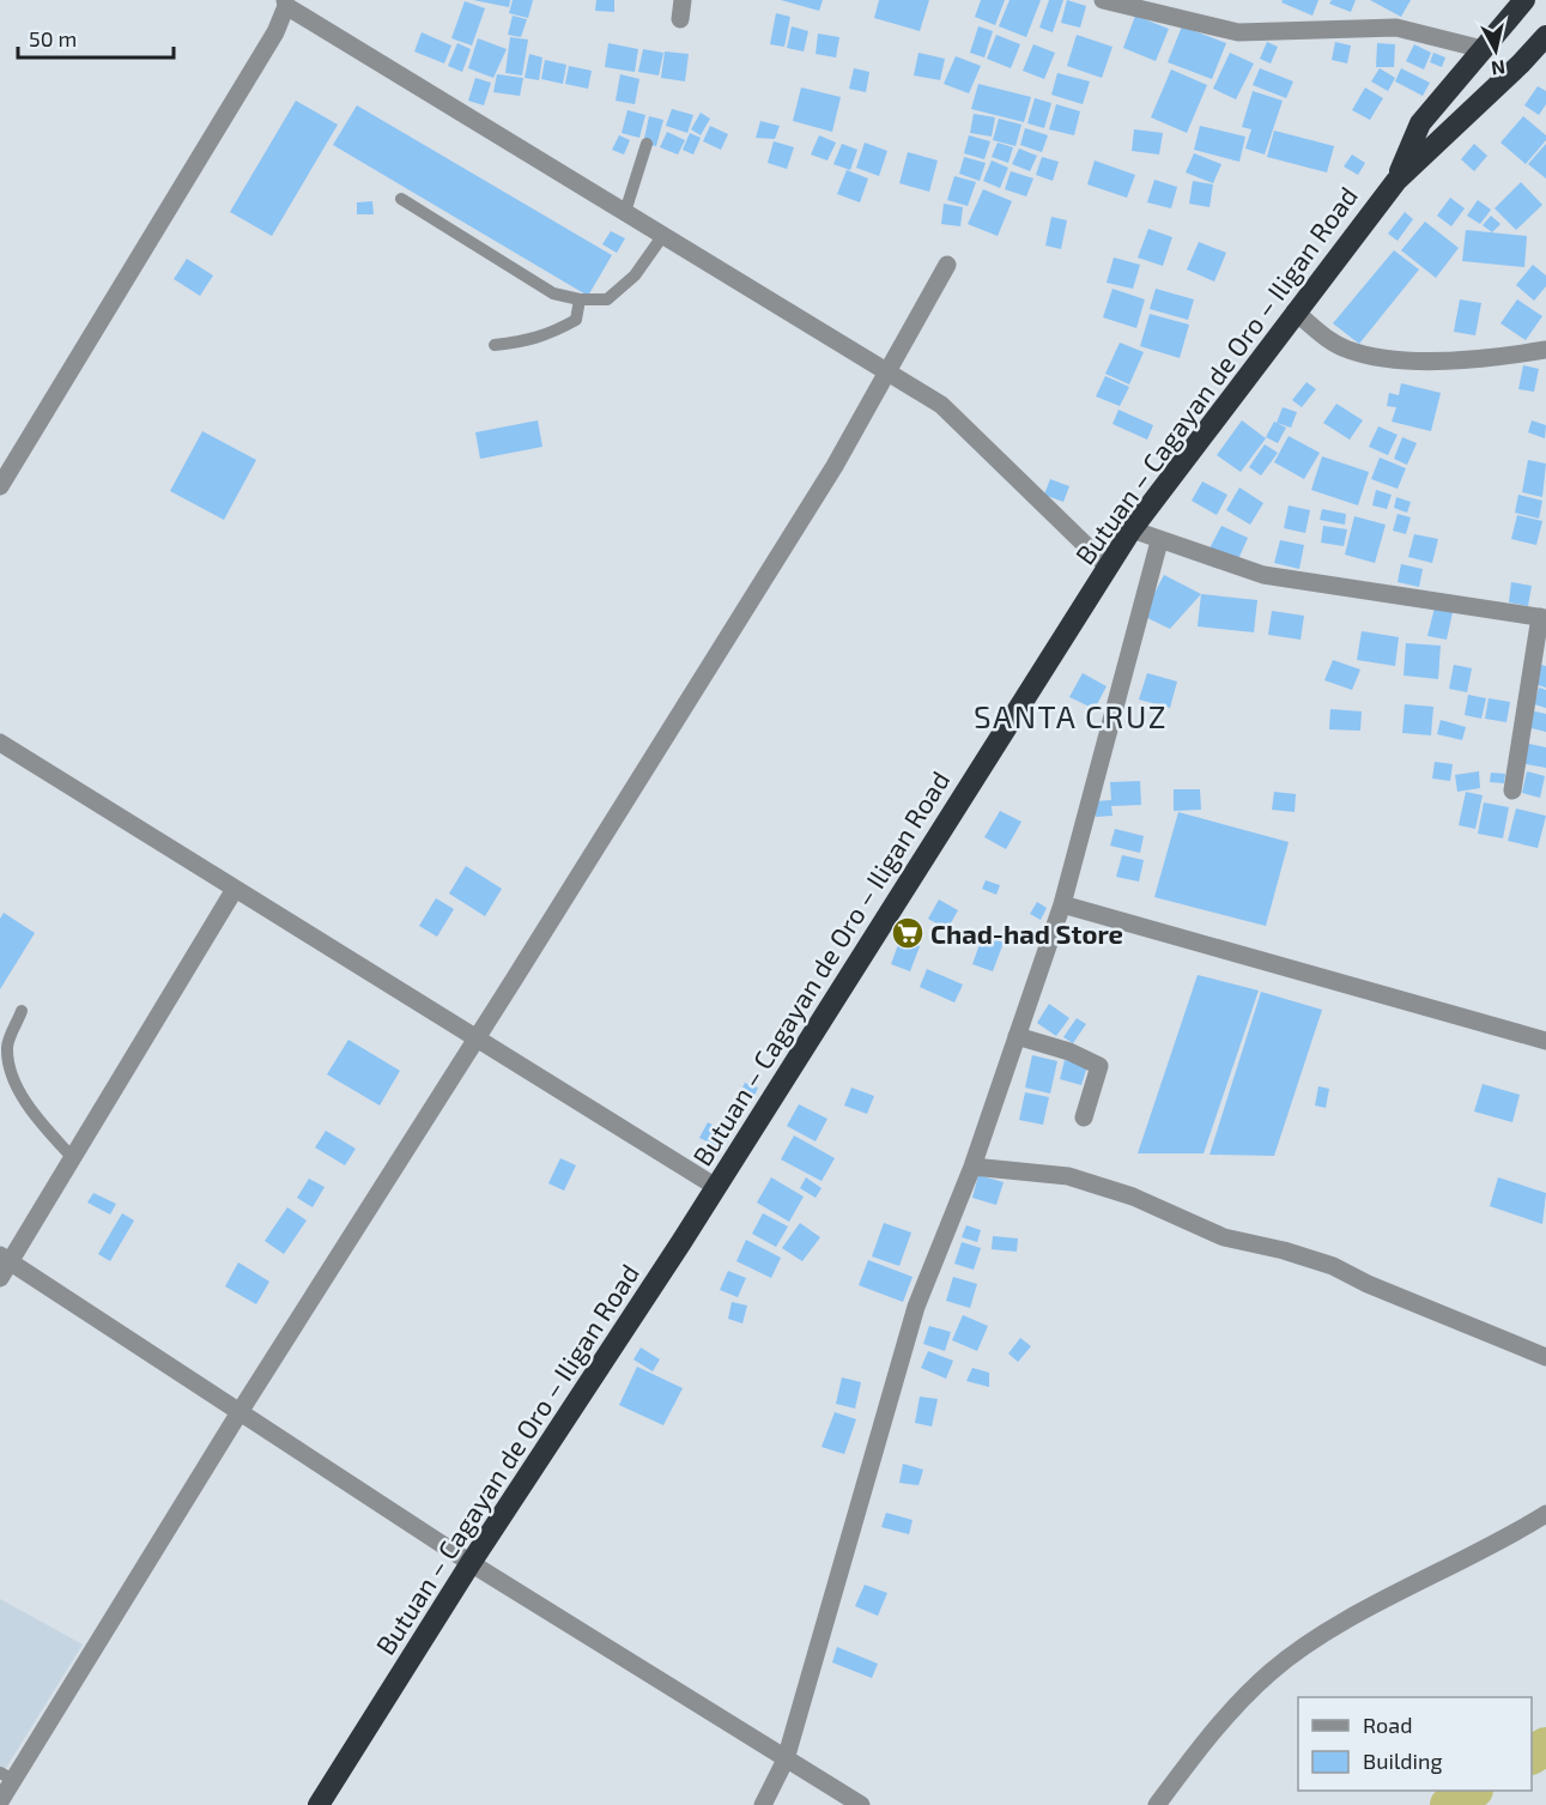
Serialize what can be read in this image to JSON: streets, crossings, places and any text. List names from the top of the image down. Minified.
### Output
{"streets":{"highway":["Butuan – Cagayan de Oro – Iligan Road"]},"districts":["SANTA CRUZ"],"places":{"supermarket":["Chad-had Store"]},"legend":["Road","Building"],"scale_bar":"50 m","north":"bottom"}
